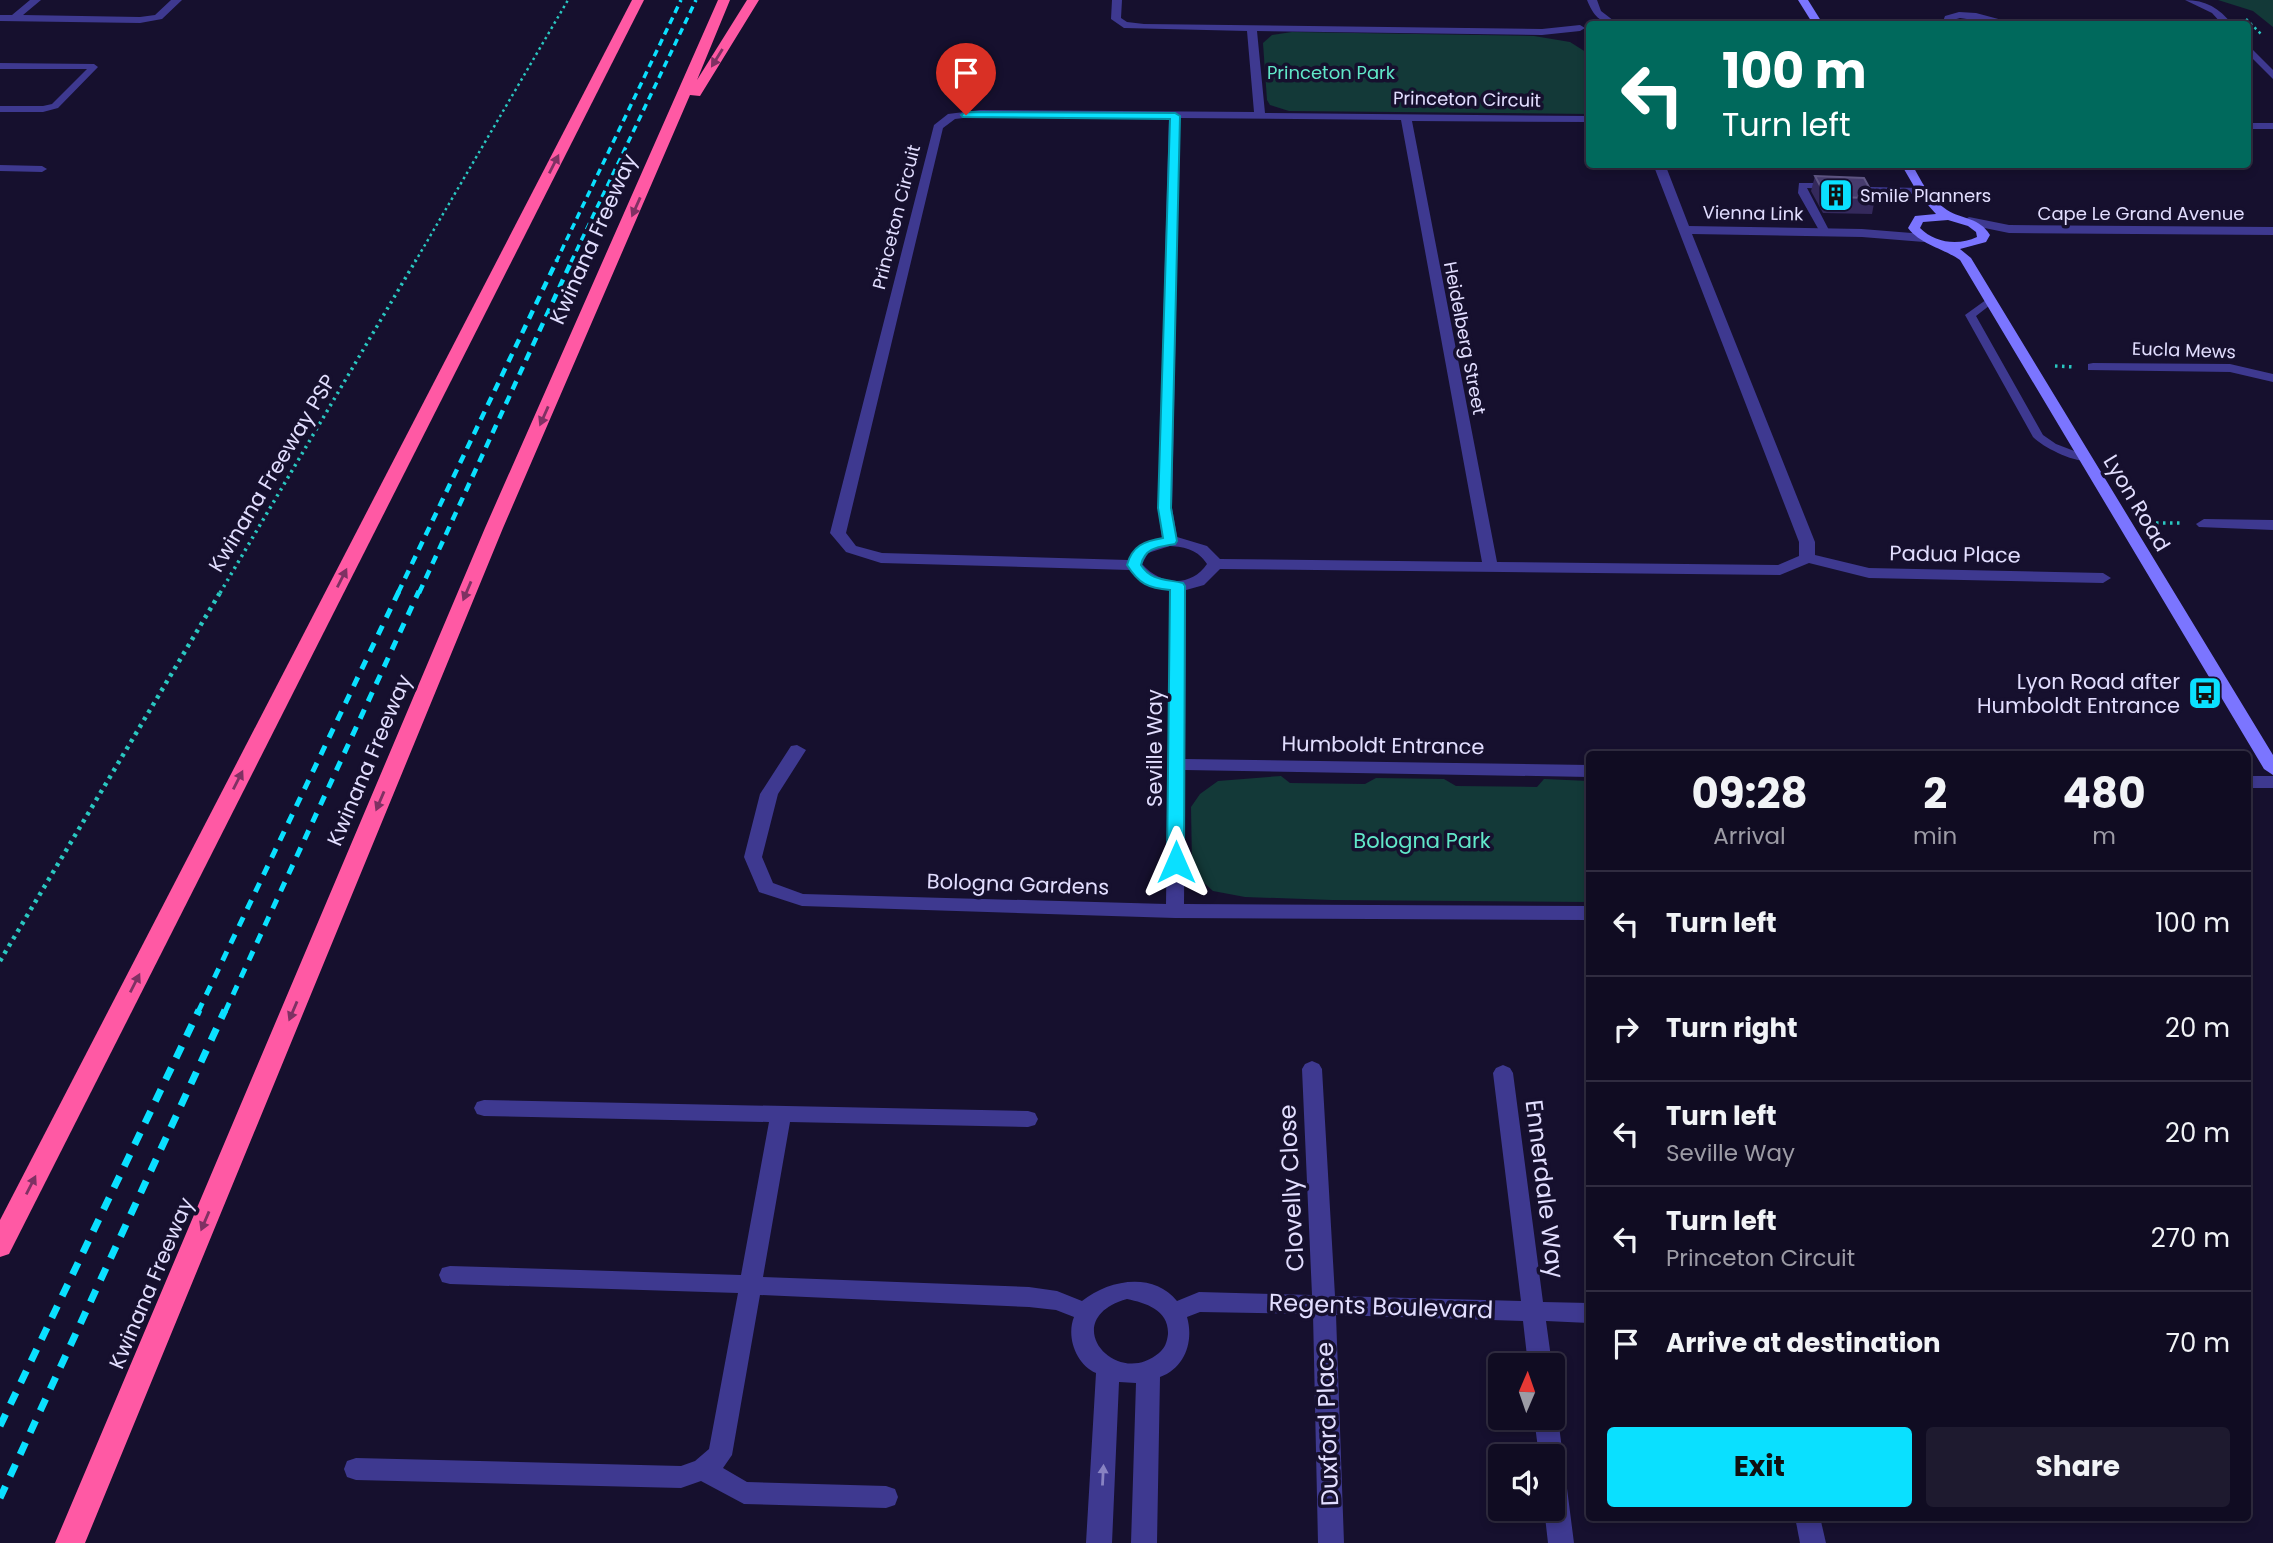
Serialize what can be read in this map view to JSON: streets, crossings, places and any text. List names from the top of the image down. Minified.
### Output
{"streets":{"highway":["Kwinana Freeway"],"street":["Princeton Circuit","Vienna Link","Cape Le Grand Avenue","Heidelberg Street","Eucla Mews","Lyon Road","Padua Place","Humboldt Entrance","Seville Way","Bologna Gardens","Clovelly Close","Ennerdale Way","Regents Boulevard","Duxford Place"],"path":["Kwinana Freeway PSP"]},"crossings":[["Princeton Circuit","Heidelberg Street"],["Princeton Circuit","Seville Way"],["Humboldt Entrance","Seville Way"],["Seville Way","Bologna Gardens"],["Clovelly Close","Regents Boulevard"],["Clovelly Close","Duxford Place"],["Ennerdale Way","Regents Boulevard"],["Regents Boulevard","Duxford Place"]],"parks":["Princeton Park","Bologna Park"],"places":{"building":["Smile Planners"],"bus stop":["Lyon Road after Humboldt Entrance"]},"north":"top","page":{"turn":["100 m","Turn left"],"eta":["09:28","Arrival","2","min","480","m"],"list":[{"name":"Turn left","value":"100 m"},{"name":"Turn right","value":"20 m"},{"name":"Turn left","note":"Seville Way","value":"20 m"},{"name":"Turn left","note":"Princeton Circuit","value":"270 m"},{"name":"Arrive at destination","value":"70 m"}],"buttons":["Exit","Share"]}}
